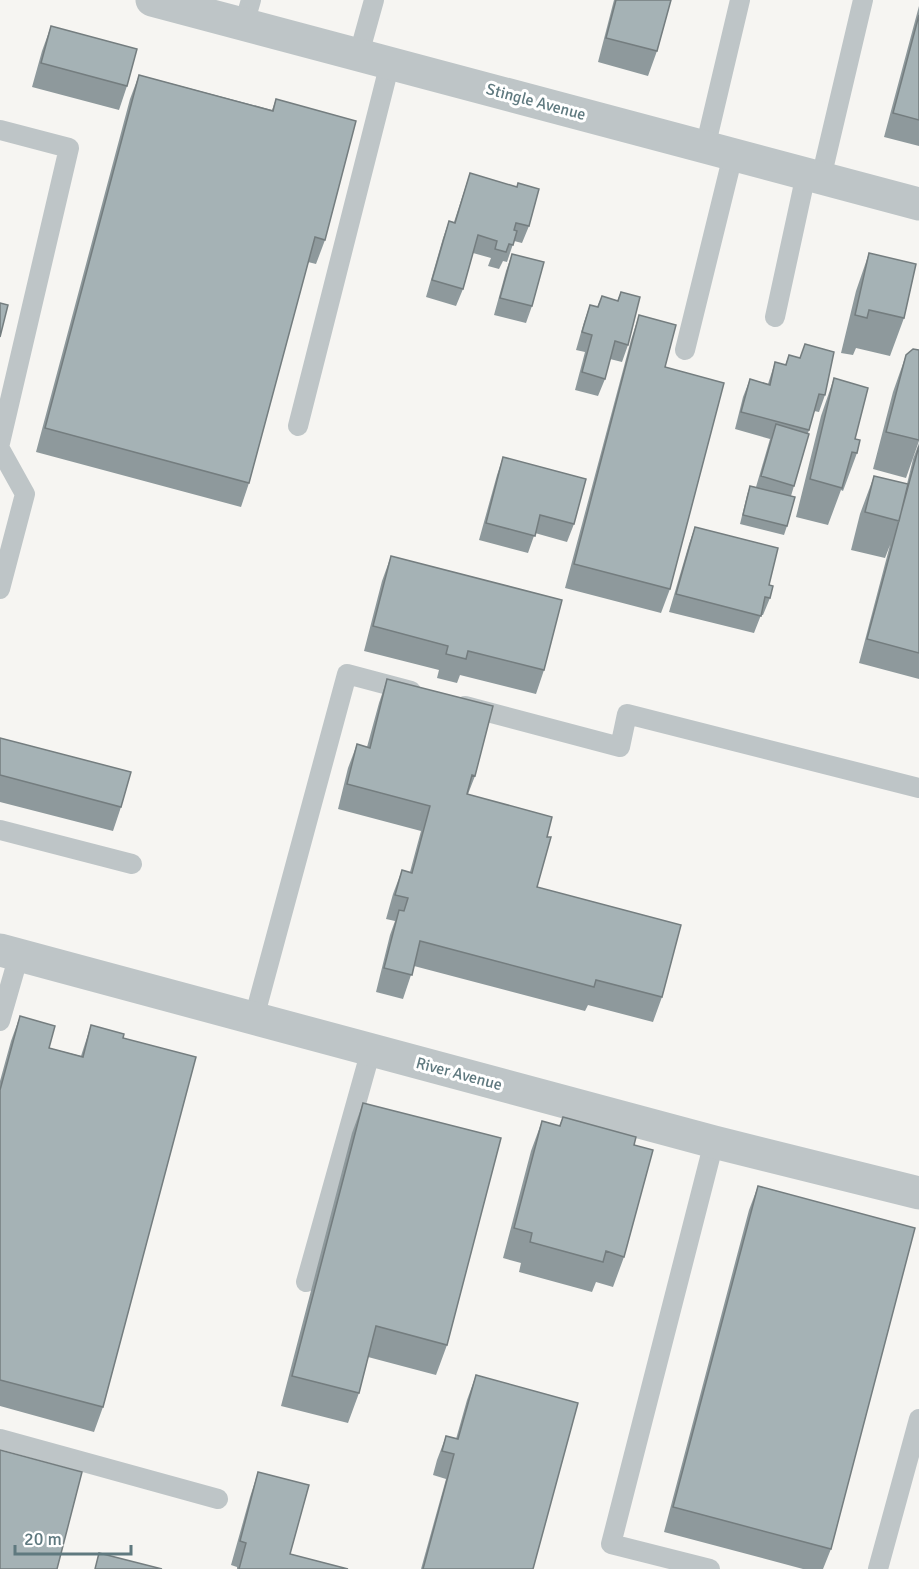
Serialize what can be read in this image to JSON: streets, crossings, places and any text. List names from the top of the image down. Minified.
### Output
{"streets":{"street":["Stingle Avenue","River Avenue"]},"scale_bar":"20 m"}
